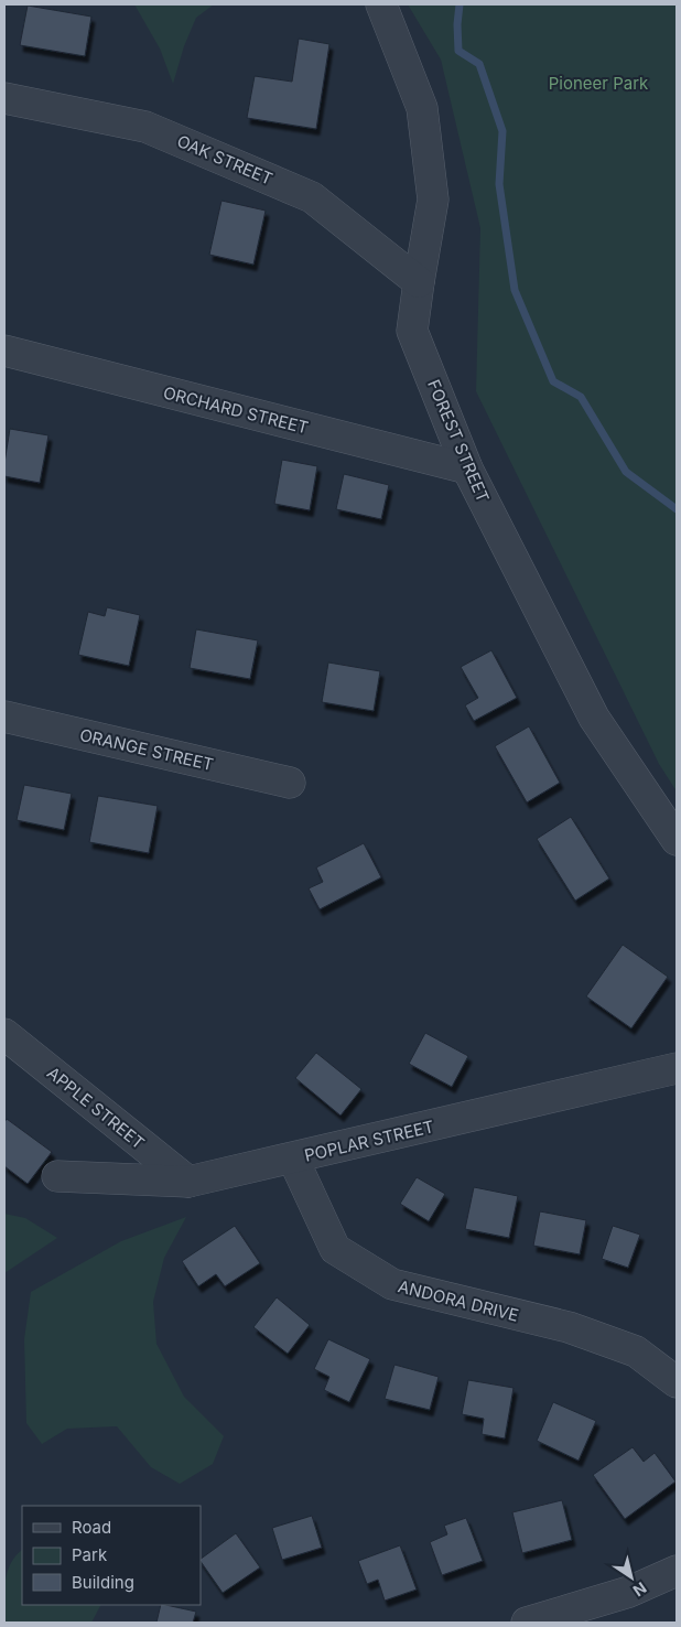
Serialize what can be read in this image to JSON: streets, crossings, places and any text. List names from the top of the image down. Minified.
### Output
{"streets":{"street":["OAK STREET","ORCHARD STREET","FOREST STREET","ORANGE STREET","APPLE STREET","POPLAR STREET","ANDORA DRIVE"]},"crossings":[["OAK STREET","FOREST STREET"],["ORCHARD STREET","FOREST STREET"],["APPLE STREET","POPLAR STREET"],["POPLAR STREET","ANDORA DRIVE"]],"parks":["Pioneer Park"],"legend":["Road","Park","Building"],"north":"bottom right"}
